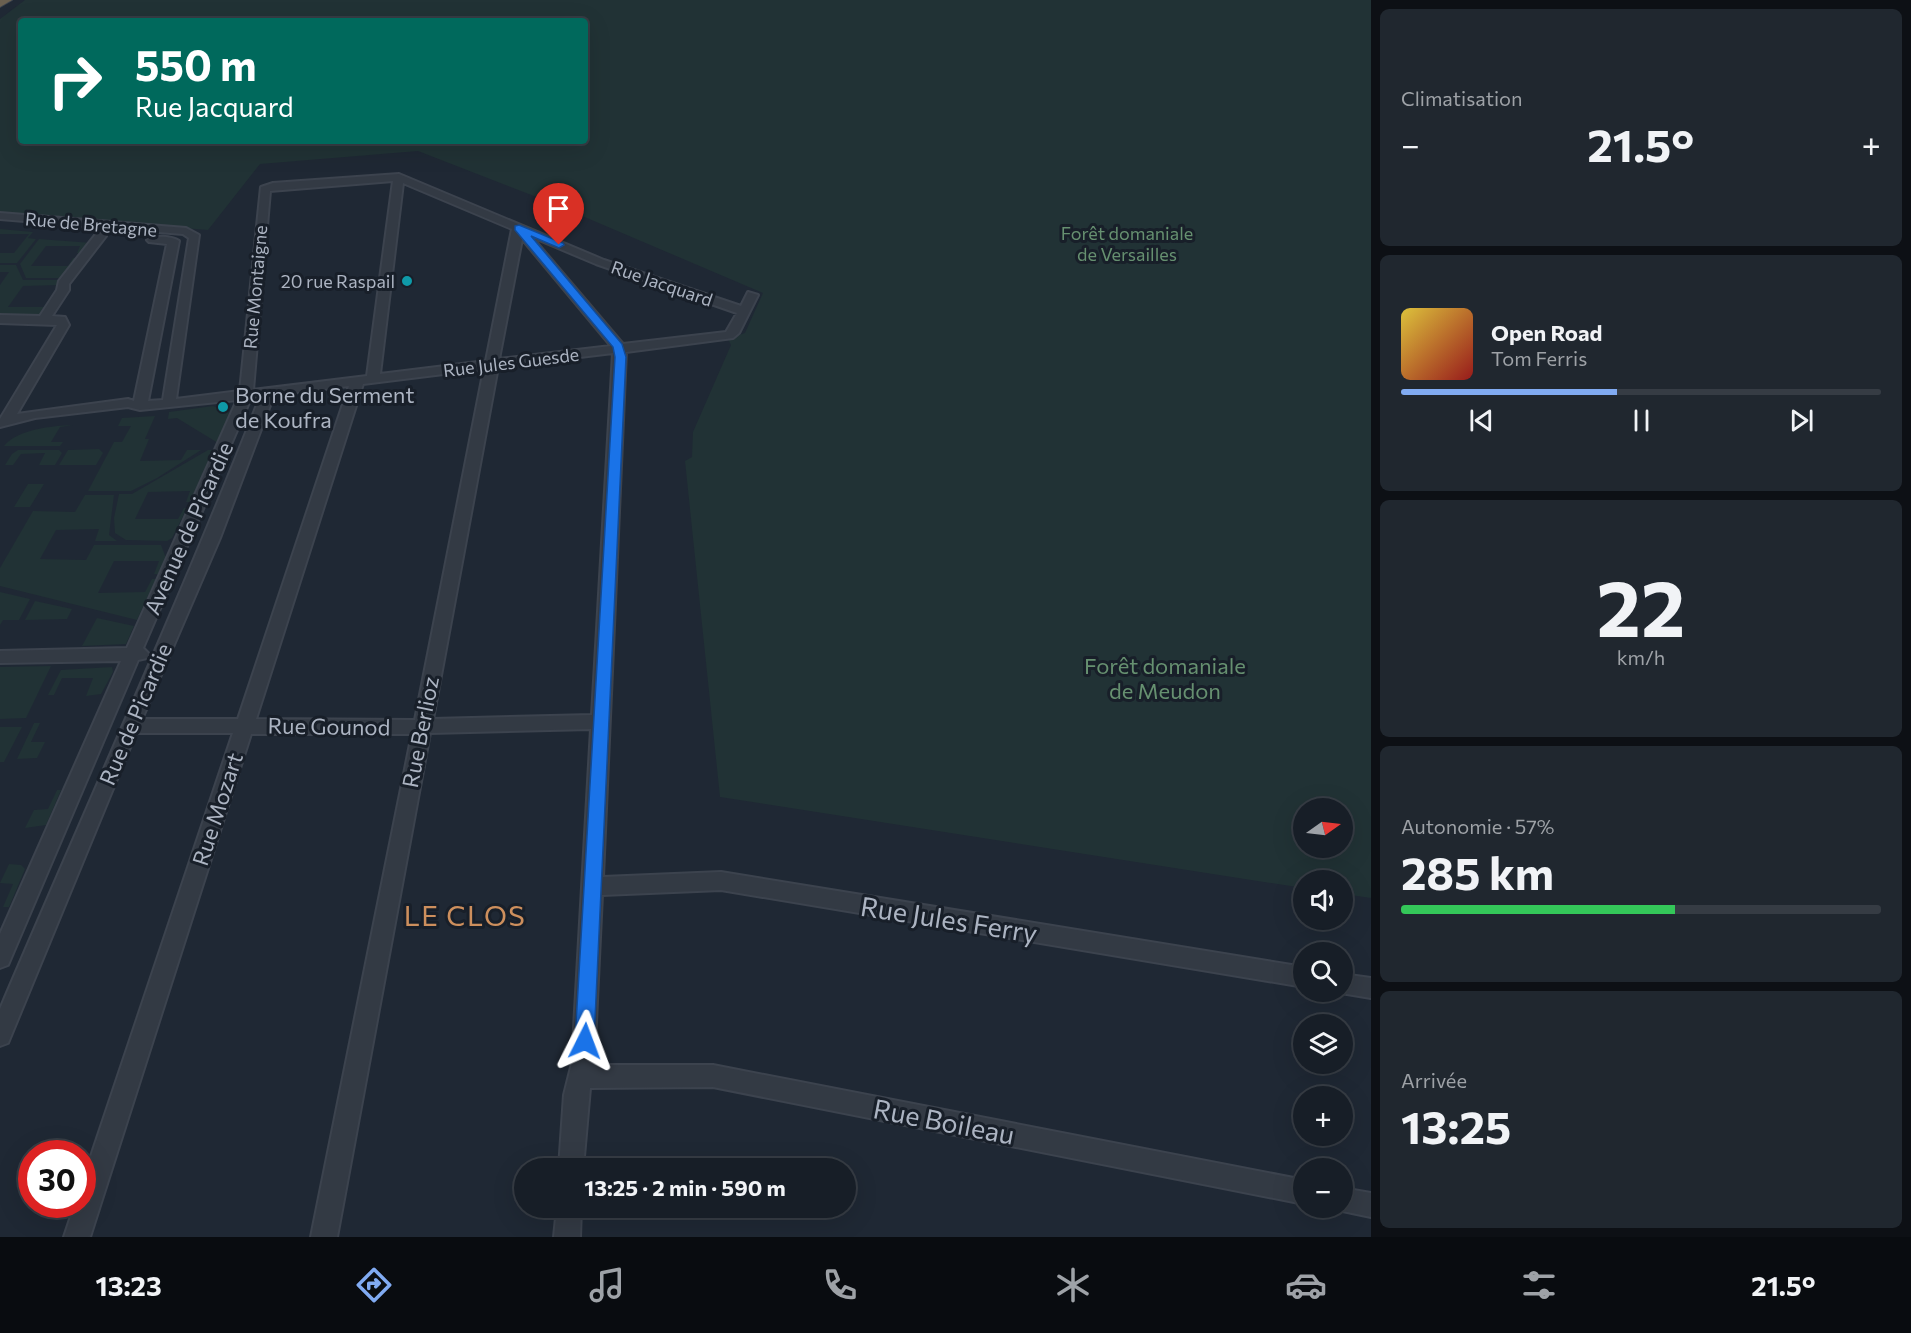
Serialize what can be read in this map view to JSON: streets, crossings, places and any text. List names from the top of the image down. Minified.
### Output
{"streets":{"street":["Rue de Bretagne","Rue Jacquard","Rue Montaigne","Rue Jules Guesde","Avenue de Picardie","Rue de Picardie","Rue Gounod","Rue Berlioz","Rue Mozart","Rue Jules Ferry","Rue Boileau"]},"crossings":[["Rue de Bretagne","Rue Jules Guesde"],["Rue Jacquard","Rue Montaigne"],["Rue Jacquard","Rue Jules Guesde"],["Rue Jacquard","Rue Berlioz"],["Rue Jacquard","Rue Mozart"],["Rue Montaigne","Rue Jules Guesde"],["Rue Montaigne","Avenue de Picardie"],["Rue Jules Guesde","Avenue de Picardie"],["Rue Jules Guesde","Rue de Picardie"],["Rue Jules Guesde","Rue Berlioz"],["Rue Jules Guesde","Rue Mozart"],["Rue de Picardie","Rue Gounod"],["Rue Gounod","Rue Berlioz"],["Rue Gounod","Rue Mozart"]],"districts":["LE CLOS"],"parks":["Forêt domaniale de Versailles","Forêt domaniale de Meudon"],"places":["20 rue Raspail","Borne du Serment de Koufra"],"north":"right","page":{"tile":["Climatisation",["22","km/h"],["Autonomie · 57%","285 km"],["Arrivée","13:25"]],"turn":["550 m","Rue Jacquard"],"heat":["−","21.5°","+"],"song":["Open Road","Tom Ferris"],"map_buttons":["+","−"],"limit":"30","trip":"13:25 · 2 min · 590 m","tabs":["13:23","21.5°"]}}
